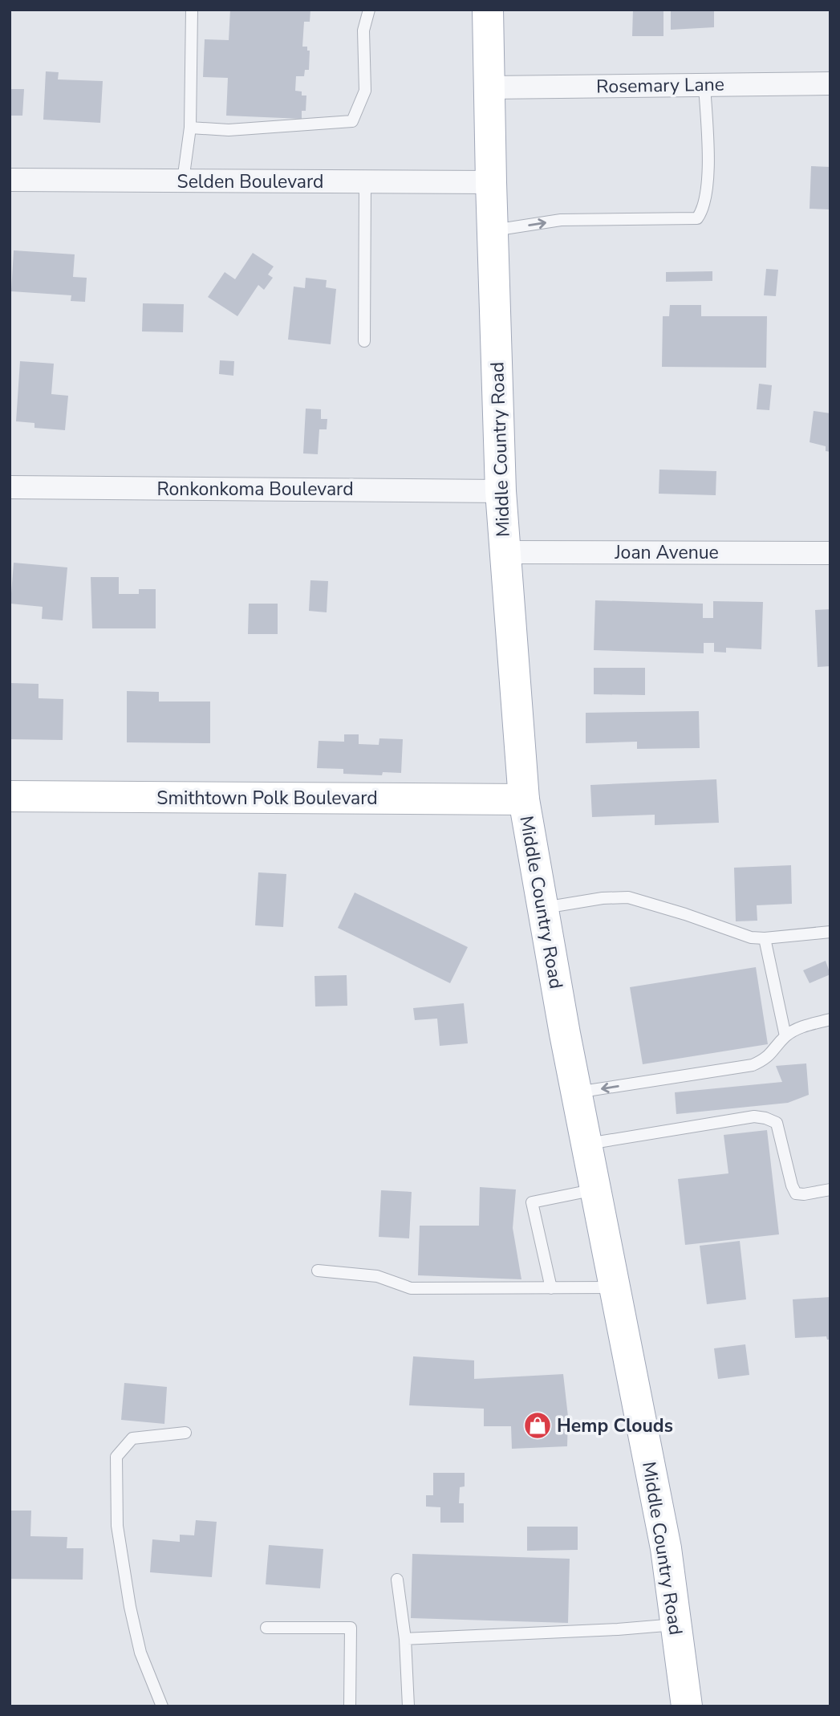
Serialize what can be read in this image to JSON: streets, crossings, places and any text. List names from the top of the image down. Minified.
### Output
{"streets":{"main road":["Middle Country Road","Smithtown Polk Boulevard"],"street":["Rosemary Lane","Selden Boulevard","Ronkonkoma Boulevard","Joan Avenue"]},"crossings":[["Rosemary Lane","Middle Country Road"],["Selden Boulevard","Middle Country Road"],["Middle Country Road","Ronkonkoma Boulevard"],["Middle Country Road","Joan Avenue"],["Middle Country Road","Smithtown Polk Boulevard"]],"places":{"shop":["Hemp Clouds"]}}
